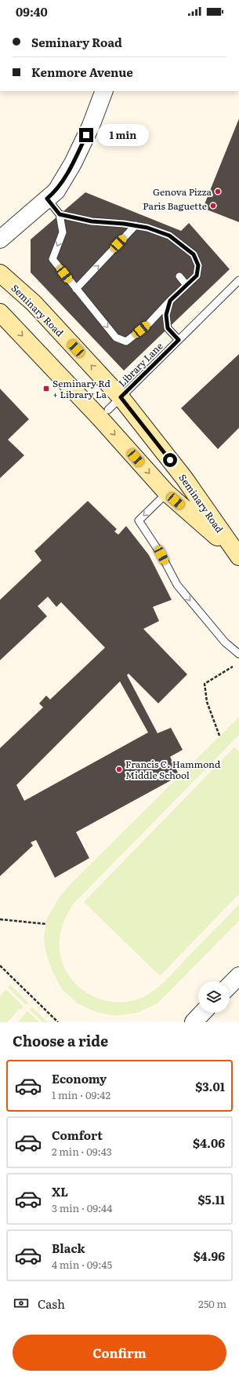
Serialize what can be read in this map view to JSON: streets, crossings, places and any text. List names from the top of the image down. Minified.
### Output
{"streets":{"main road":["Seminary Road"],"lane":["Library Lane"]},"crossings":[["Seminary Road","Library Lane"]],"places":{"other":["Genova Pizza","Paris Baguette","Francis C. Hammond Middle School"],"transit":["Seminary Rd + Library La"]},"page":{"status":"09:40","banner":["Seminary Road","Kenmore Avenue"],"bubble":"1 min","heading":"Choose a ride","list":[{"name":"Economy","note":"1 min · 09:42","value":"$3.01"},{"name":"Comfort","note":"2 min · 09:43","value":"$4.06"},{"name":"XL","note":"3 min · 09:44","value":"$5.11"},{"name":"Black","note":"4 min · 09:45","value":"$4.96"}],"pay":["Cash","250 m"],"buttons":"Confirm"}}
